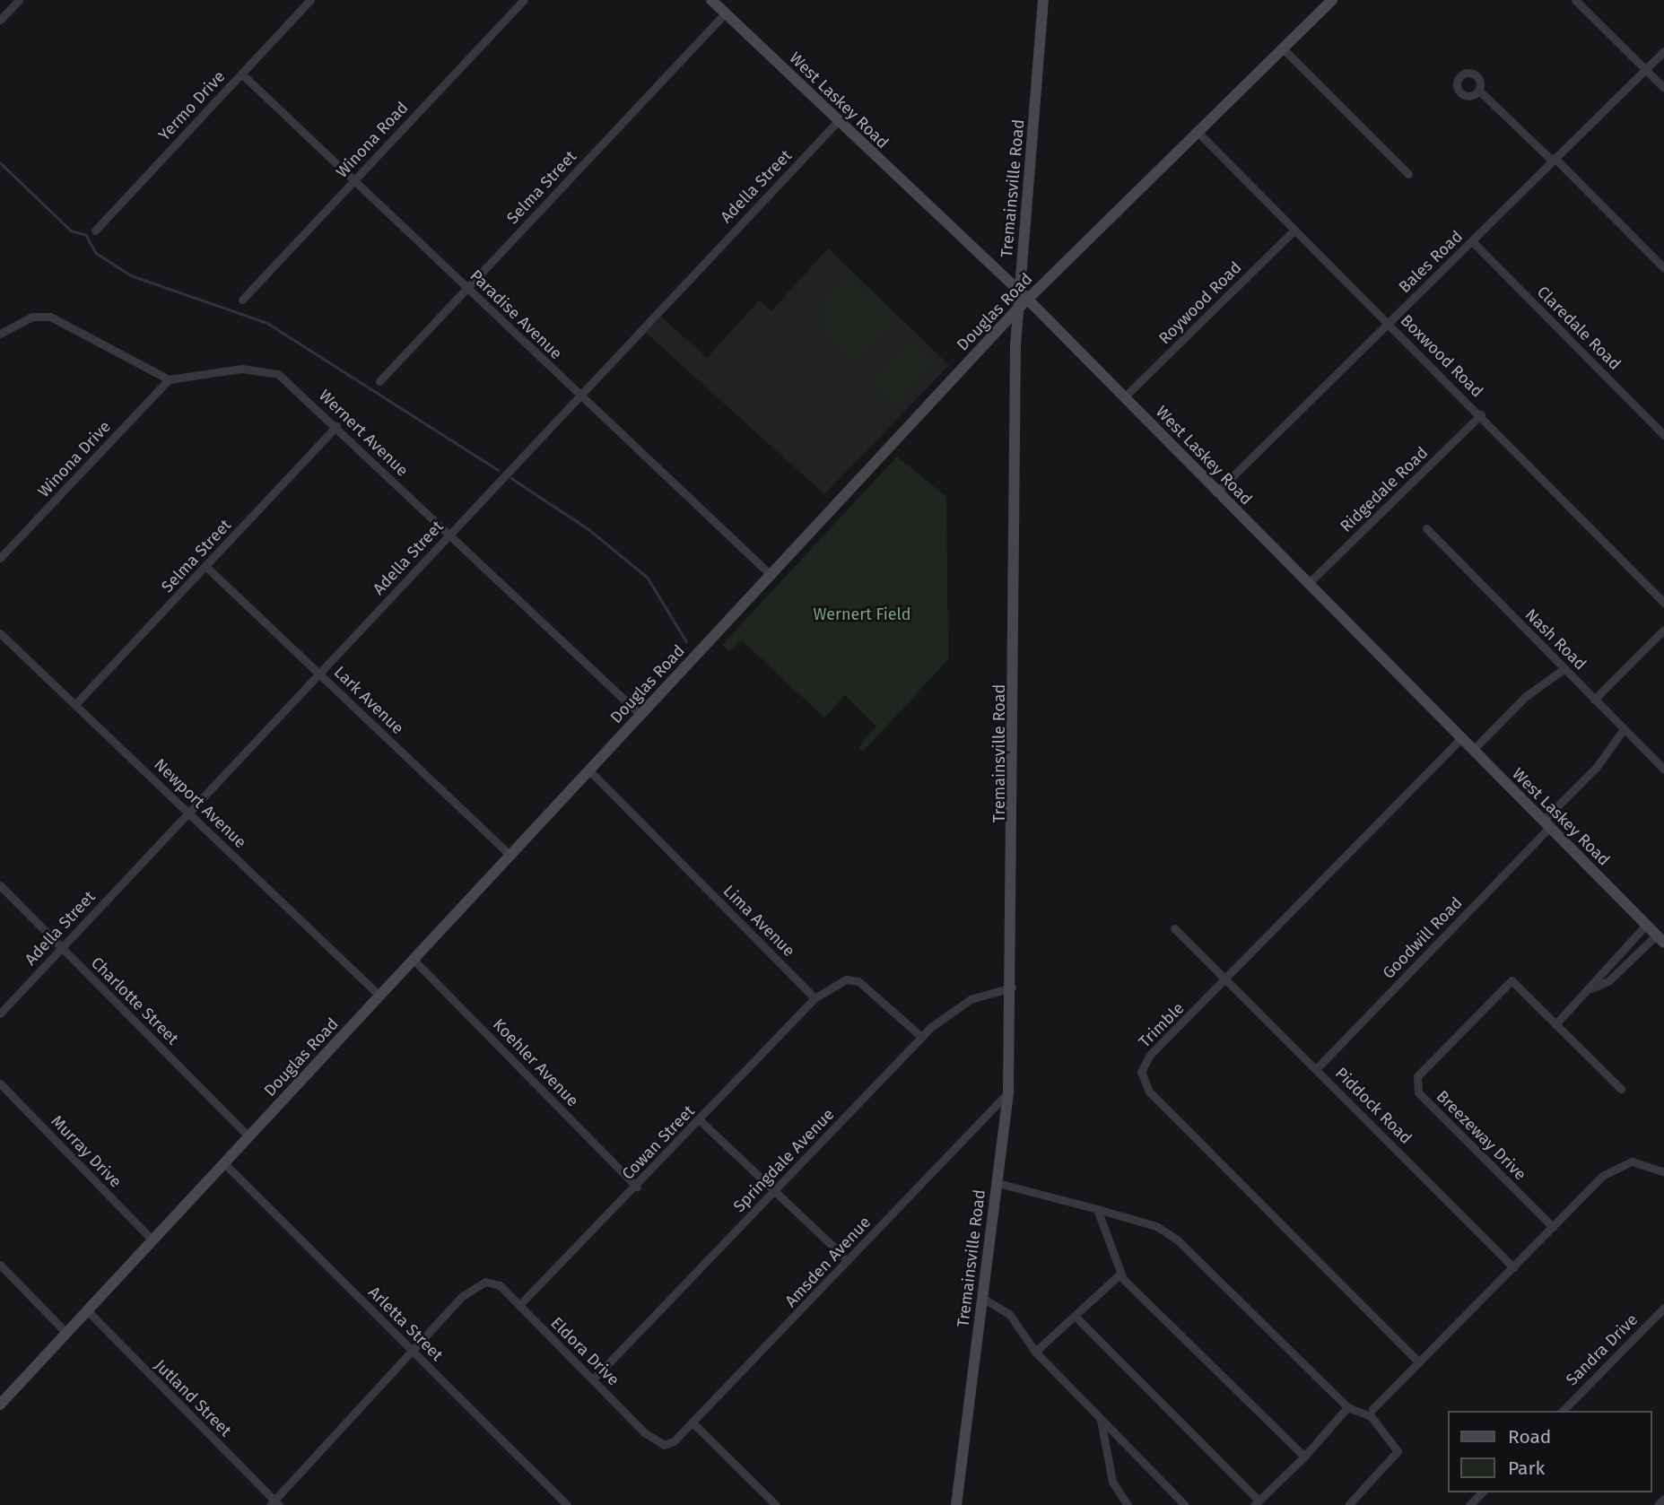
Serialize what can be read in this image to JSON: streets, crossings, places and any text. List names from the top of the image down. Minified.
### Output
{"streets":{"street":["West Laskey Road","Yermo Drive","Winona Road","Adella Street","Selma Street","Tremainsville Road","Bales Road","Roywood Road","Douglas Road","Paradise Avenue","Claredale Road","Boxwood Road","Wernert Avenue","Winona Drive","Ridgedale Road","Nash Road","Lark Avenue","Newport Avenue","Lima Avenue","Goodwill Road","Charlotte Street","Trimble","Koehler Avenue","Piddock Road","Breezeway Drive","Cowan Street","Murray Drive","Springdale Avenue","Amsden Avenue","Arletta Street","Sandra Drive","Eldora Drive","Jutland Street"]},"crossings":[["West Laskey Road","Adella Street"],["West Laskey Road","Selma Street"],["West Laskey Road","Tremainsville Road"],["West Laskey Road","Bales Road"],["West Laskey Road","Roywood Road"],["West Laskey Road","Douglas Road"],["West Laskey Road","Ridgedale Road"],["West Laskey Road","Goodwill Road"],["West Laskey Road","Trimble"],["Yermo Drive","Paradise Avenue"],["Winona Road","Paradise Avenue"],["Adella Street","Paradise Avenue"],["Adella Street","Wernert Avenue"],["Adella Street","Lark Avenue"],["Adella Street","Newport Avenue"],["Adella Street","Charlotte Street"],["Selma Street","Paradise Avenue"],["Selma Street","Wernert Avenue"],["Selma Street","Lark Avenue"],["Selma Street","Newport Avenue"],["Tremainsville Road","Douglas Road"],["Tremainsville Road","Springdale Avenue"],["Tremainsville Road","Amsden Avenue"],["Bales Road","Claredale Road"],["Bales Road","Boxwood Road"],["Roywood Road","Boxwood Road"],["Douglas Road","Paradise Avenue"],["Douglas Road","Boxwood Road"],["Douglas Road","Wernert Avenue"],["Douglas Road","Lark Avenue"],["Douglas Road","Newport Avenue"],["Douglas Road","Lima Avenue"],["Douglas Road","Charlotte Street"],["Douglas Road","Koehler Avenue"],["Douglas Road","Murray Drive"],["Douglas Road","Arletta Street"],["Douglas Road","Jutland Street"],["Boxwood Road","Ridgedale Road"],["Wernert Avenue","Winona Drive"],["Nash Road","Goodwill Road"],["Lima Avenue","Cowan Street"],["Goodwill Road","Piddock Road"],["Trimble","Piddock Road"],["Koehler Avenue","Cowan Street"],["Cowan Street","Eldora Drive"],["Springdale Avenue","Eldora Drive"],["Amsden Avenue","Eldora Drive"],["Arletta Street","Eldora Drive"]],"parks":["Wernert Field"],"legend":["Road","Park"]}
